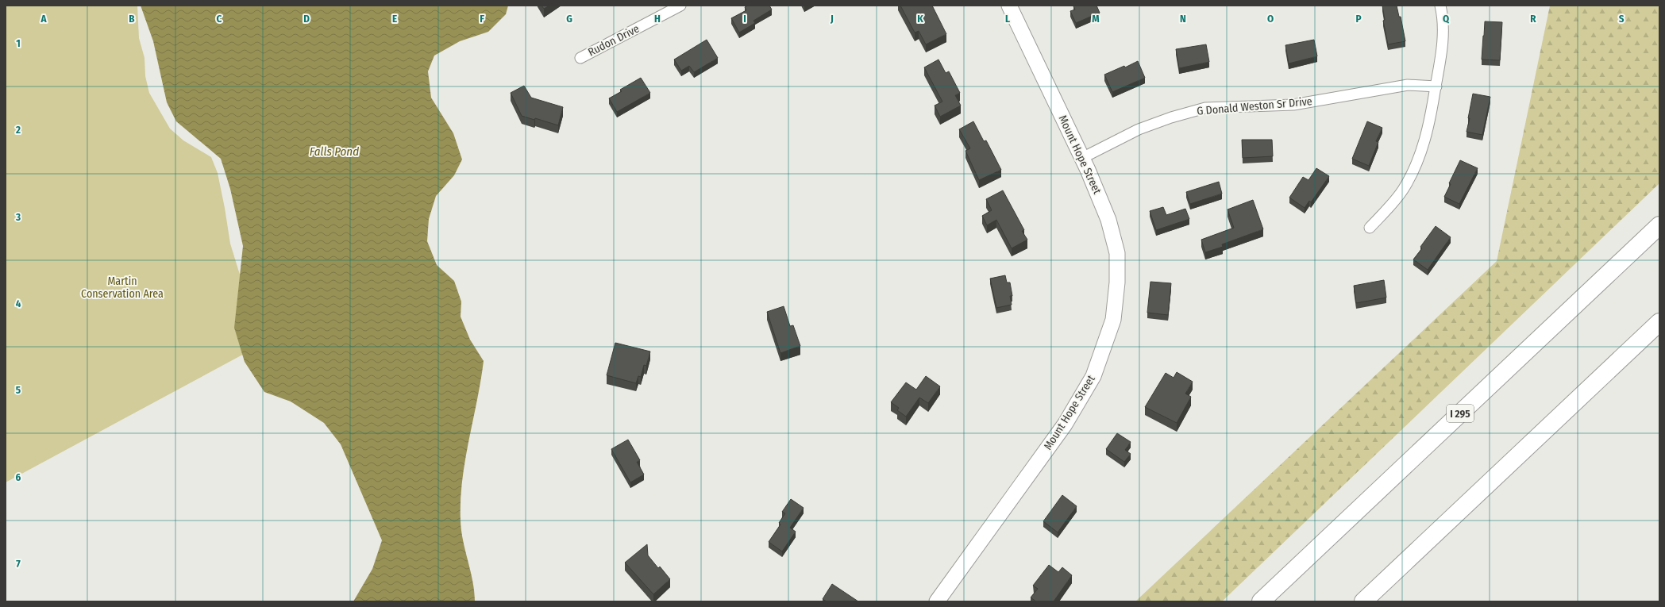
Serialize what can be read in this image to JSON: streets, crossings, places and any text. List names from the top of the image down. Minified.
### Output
{"streets":{"highway":["I 295"],"street":["Rudon Drive","G Donald Weston Sr Drive","Mount Hope Street"]},"crossings":[["G Donald Weston Sr Drive","Mount Hope Street"]],"water":["Falls Pond"],"parks":["Martin Conservation Area"],"grid":{"columns":["A","B","C","D","E","F","G","H","I","J","K","L","M","N","O","P","Q","R","S"],"rows":["1","2","3","4","5","6","7"]}}
